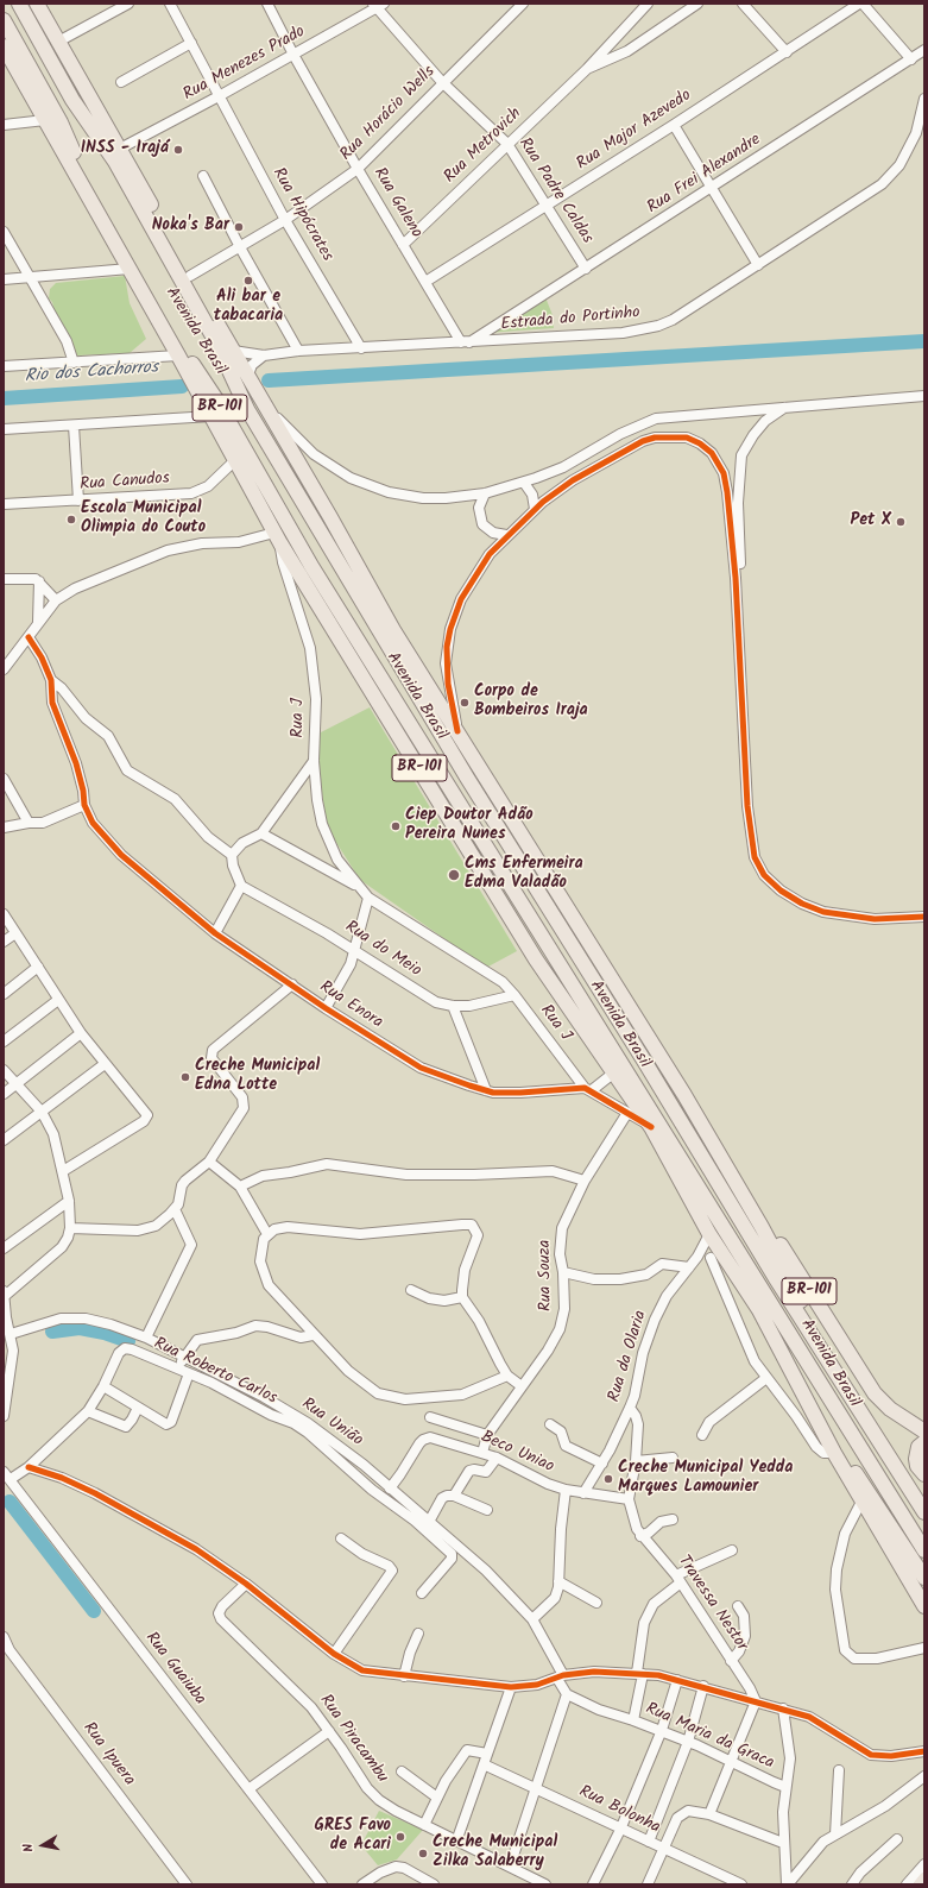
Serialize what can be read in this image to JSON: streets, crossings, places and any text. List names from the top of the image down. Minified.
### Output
{"streets":{"highway":["Avenida Brasil","BR-101"],"street":["Rua Menezes Prado","Rua Horácio Wells","Rua Major Azevedo","Rua Metrovich","Rua Frei Alexandre","Rua Padre Caldas","Rua Galeno","Rua Hipócrates","Estrada do Portinho","Rua Canudos","Rua J","Rua do Meio","Rua Enora","Rua Souza","Rua da Olaria","Rua Roberto Carlos","Rua União","Beco Uniao","Travessa Nestor","Rua Guaiuba","Rua Maria da Graca","Rua Piracambu","Rua Ipuera","Rua Bolonha"]},"crossings":[["Rua Menezes Prado","Rua Padre Caldas"],["Rua Menezes Prado","Rua Galeno"],["Rua Menezes Prado","Rua Hipócrates"],["Rua Menezes Prado","Avenida Brasil"],["Rua Horácio Wells","Rua Padre Caldas"],["Rua Horácio Wells","Rua Galeno"],["Rua Horácio Wells","Rua Hipócrates"],["Rua Horácio Wells","Avenida Brasil"],["Rua Major Azevedo","Rua Padre Caldas"],["Rua Major Azevedo","Rua Galeno"],["Rua Metrovich","Rua Padre Caldas"],["Rua Metrovich","Rua Galeno"],["Rua Frei Alexandre","Rua Padre Caldas"],["Rua Frei Alexandre","Rua Galeno"],["Rua Frei Alexandre","Estrada do Portinho"],["Rua Galeno","Estrada do Portinho"],["Rua Hipócrates","Estrada do Portinho"],["Estrada do Portinho","Avenida Brasil"],["Avenida Brasil","Rua Canudos"],["Avenida Brasil","Rua J"],["Avenida Brasil","Rua da Olaria"],["Rua J","Rua do Meio"],["Rua J","Rua Enora"],["Rua da Olaria","Beco Uniao"],["Rua Roberto Carlos","Rua União"],["Rua Roberto Carlos","Rua Guaiuba"],["Rua União","Beco Uniao"],["Rua União","Rua Maria da Graca"],["Beco Uniao","Travessa Nestor"]],"water":["Rio dos Cachorros"],"places":["INSS - Irajá","Noka's Bar","Ali bar e tabacaria","Escola Municipal Olimpia do Couto","Pet X","Corpo de Bombeiros Iraja","Ciep Doutor Adão Pereira Nunes","Cms Enfermeira Edma Valadão","Creche Municipal Edna Lotte","Creche Municipal Yedda Marques Lamounier","GRES Favo de Acari","Creche Municipal Zilka Salaberry"],"north":"left"}
